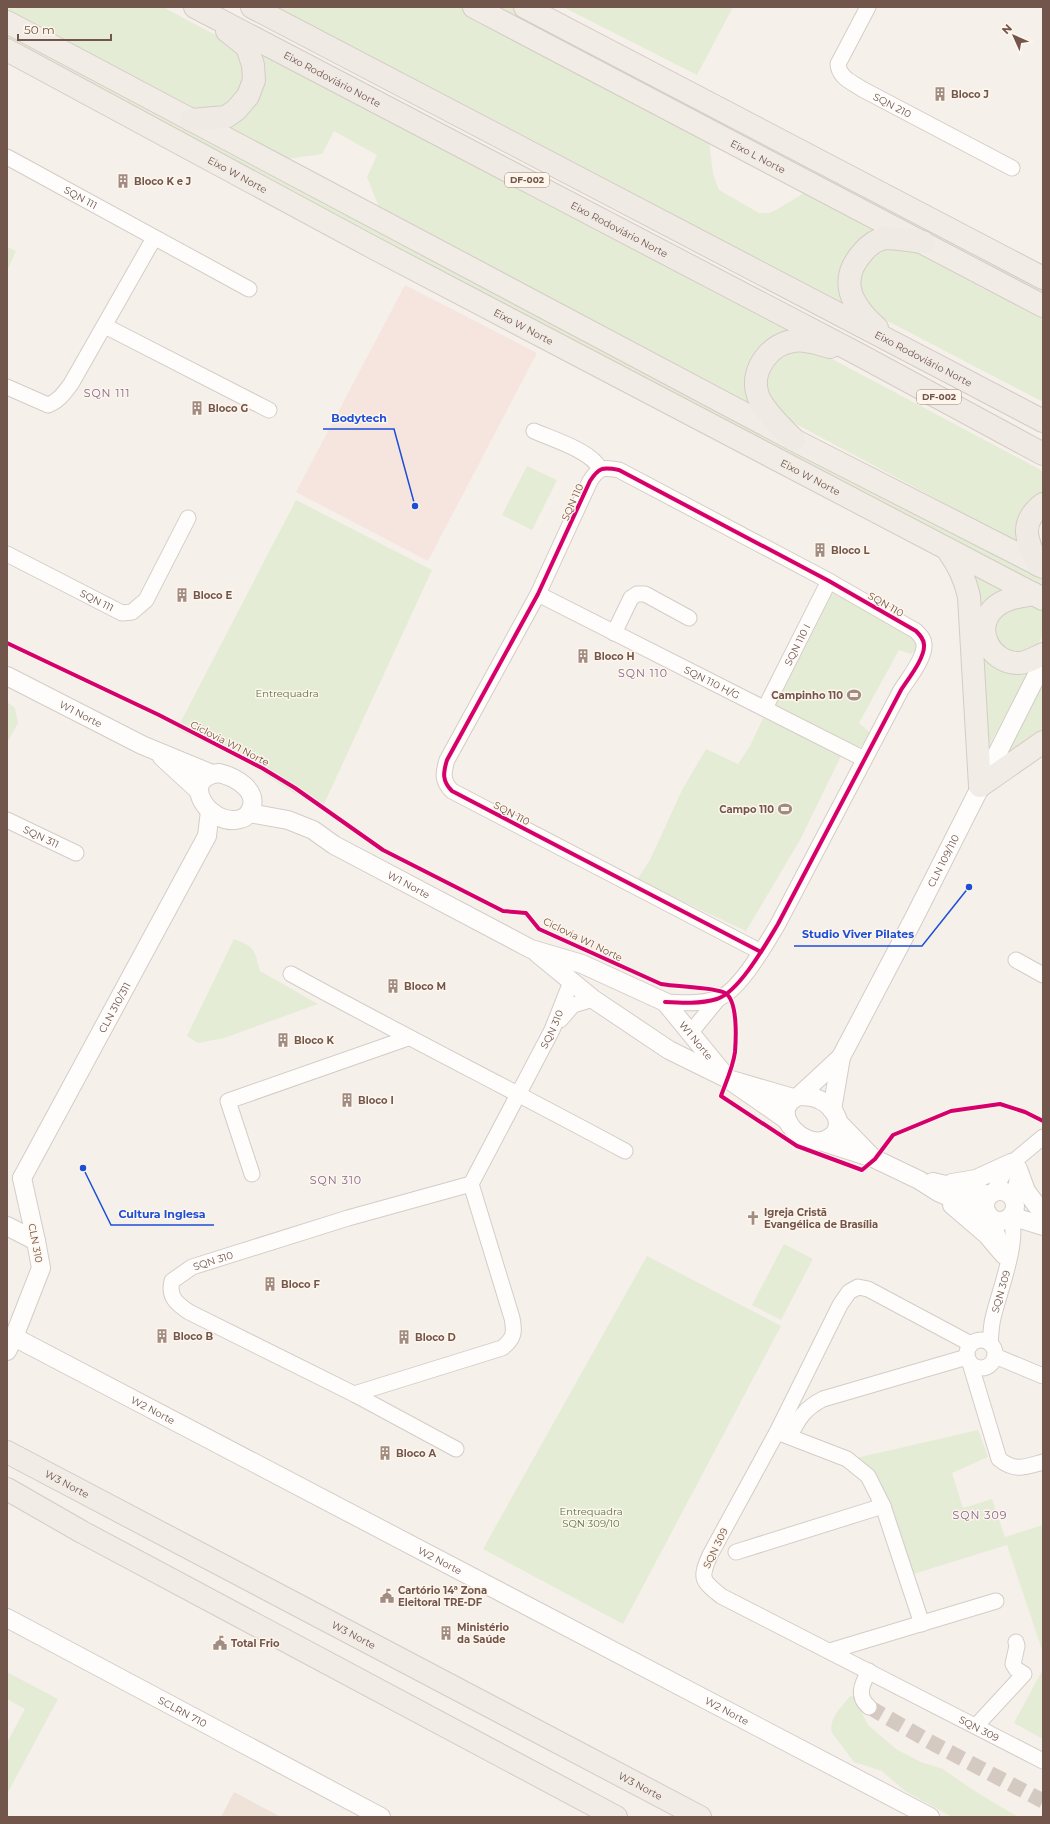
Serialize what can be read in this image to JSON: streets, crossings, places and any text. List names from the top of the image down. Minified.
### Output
{"streets":{"highway":["Eixo Rodoviário Norte","DF-002"],"main road":["Eixo L Norte","Eixo W Norte","W3 Norte"],"street":["SQN 210","SQN 111","SQN 110","SQN 110 I","SQN 110 H/G","W1 Norte","SQN 311","CLN 109/110","CLN 310/311","SQN 310","CLN 310","SQN 309","W2 Norte","SCLRN 710"],"cycle path":["Ciclovia W1 Norte"]},"crossings":[["SQN 110","SQN 110 I"],["SQN 110","SQN 110 H/G"],["SQN 110","W1 Norte"],["SQN 110 I","SQN 110 H/G"],["W1 Norte","CLN 109/110"],["W1 Norte","CLN 310/311"],["W1 Norte","SQN 310"],["CLN 310/311","CLN 310"],["CLN 310","W2 Norte"]],"districts":["SQN 111","SQN 110","SQN 310","SQN 309"],"parks":["Entrequadra","Entrequadra SQN 309/10"],"places":{"building":["Bloco J","Bloco K e J","Bloco G","Bloco L","Bloco E","Bloco H","Bloco M","Bloco K","Bloco I","Bloco F","Bloco B","Bloco D","Bloco A","Ministério da Saúde"],"other":["Bodytech","Studio Viver Pilates","Cultura Inglesa"],"sports":["Campinho 110","Campo 110"],"church":["Igreja Cristã Evangélica de Brasília"],"public building":["Cartório 14ª Zona Eleitoral TRE-DF","Total Frio"]},"scale_bar":"50 m","north":"top left"}
